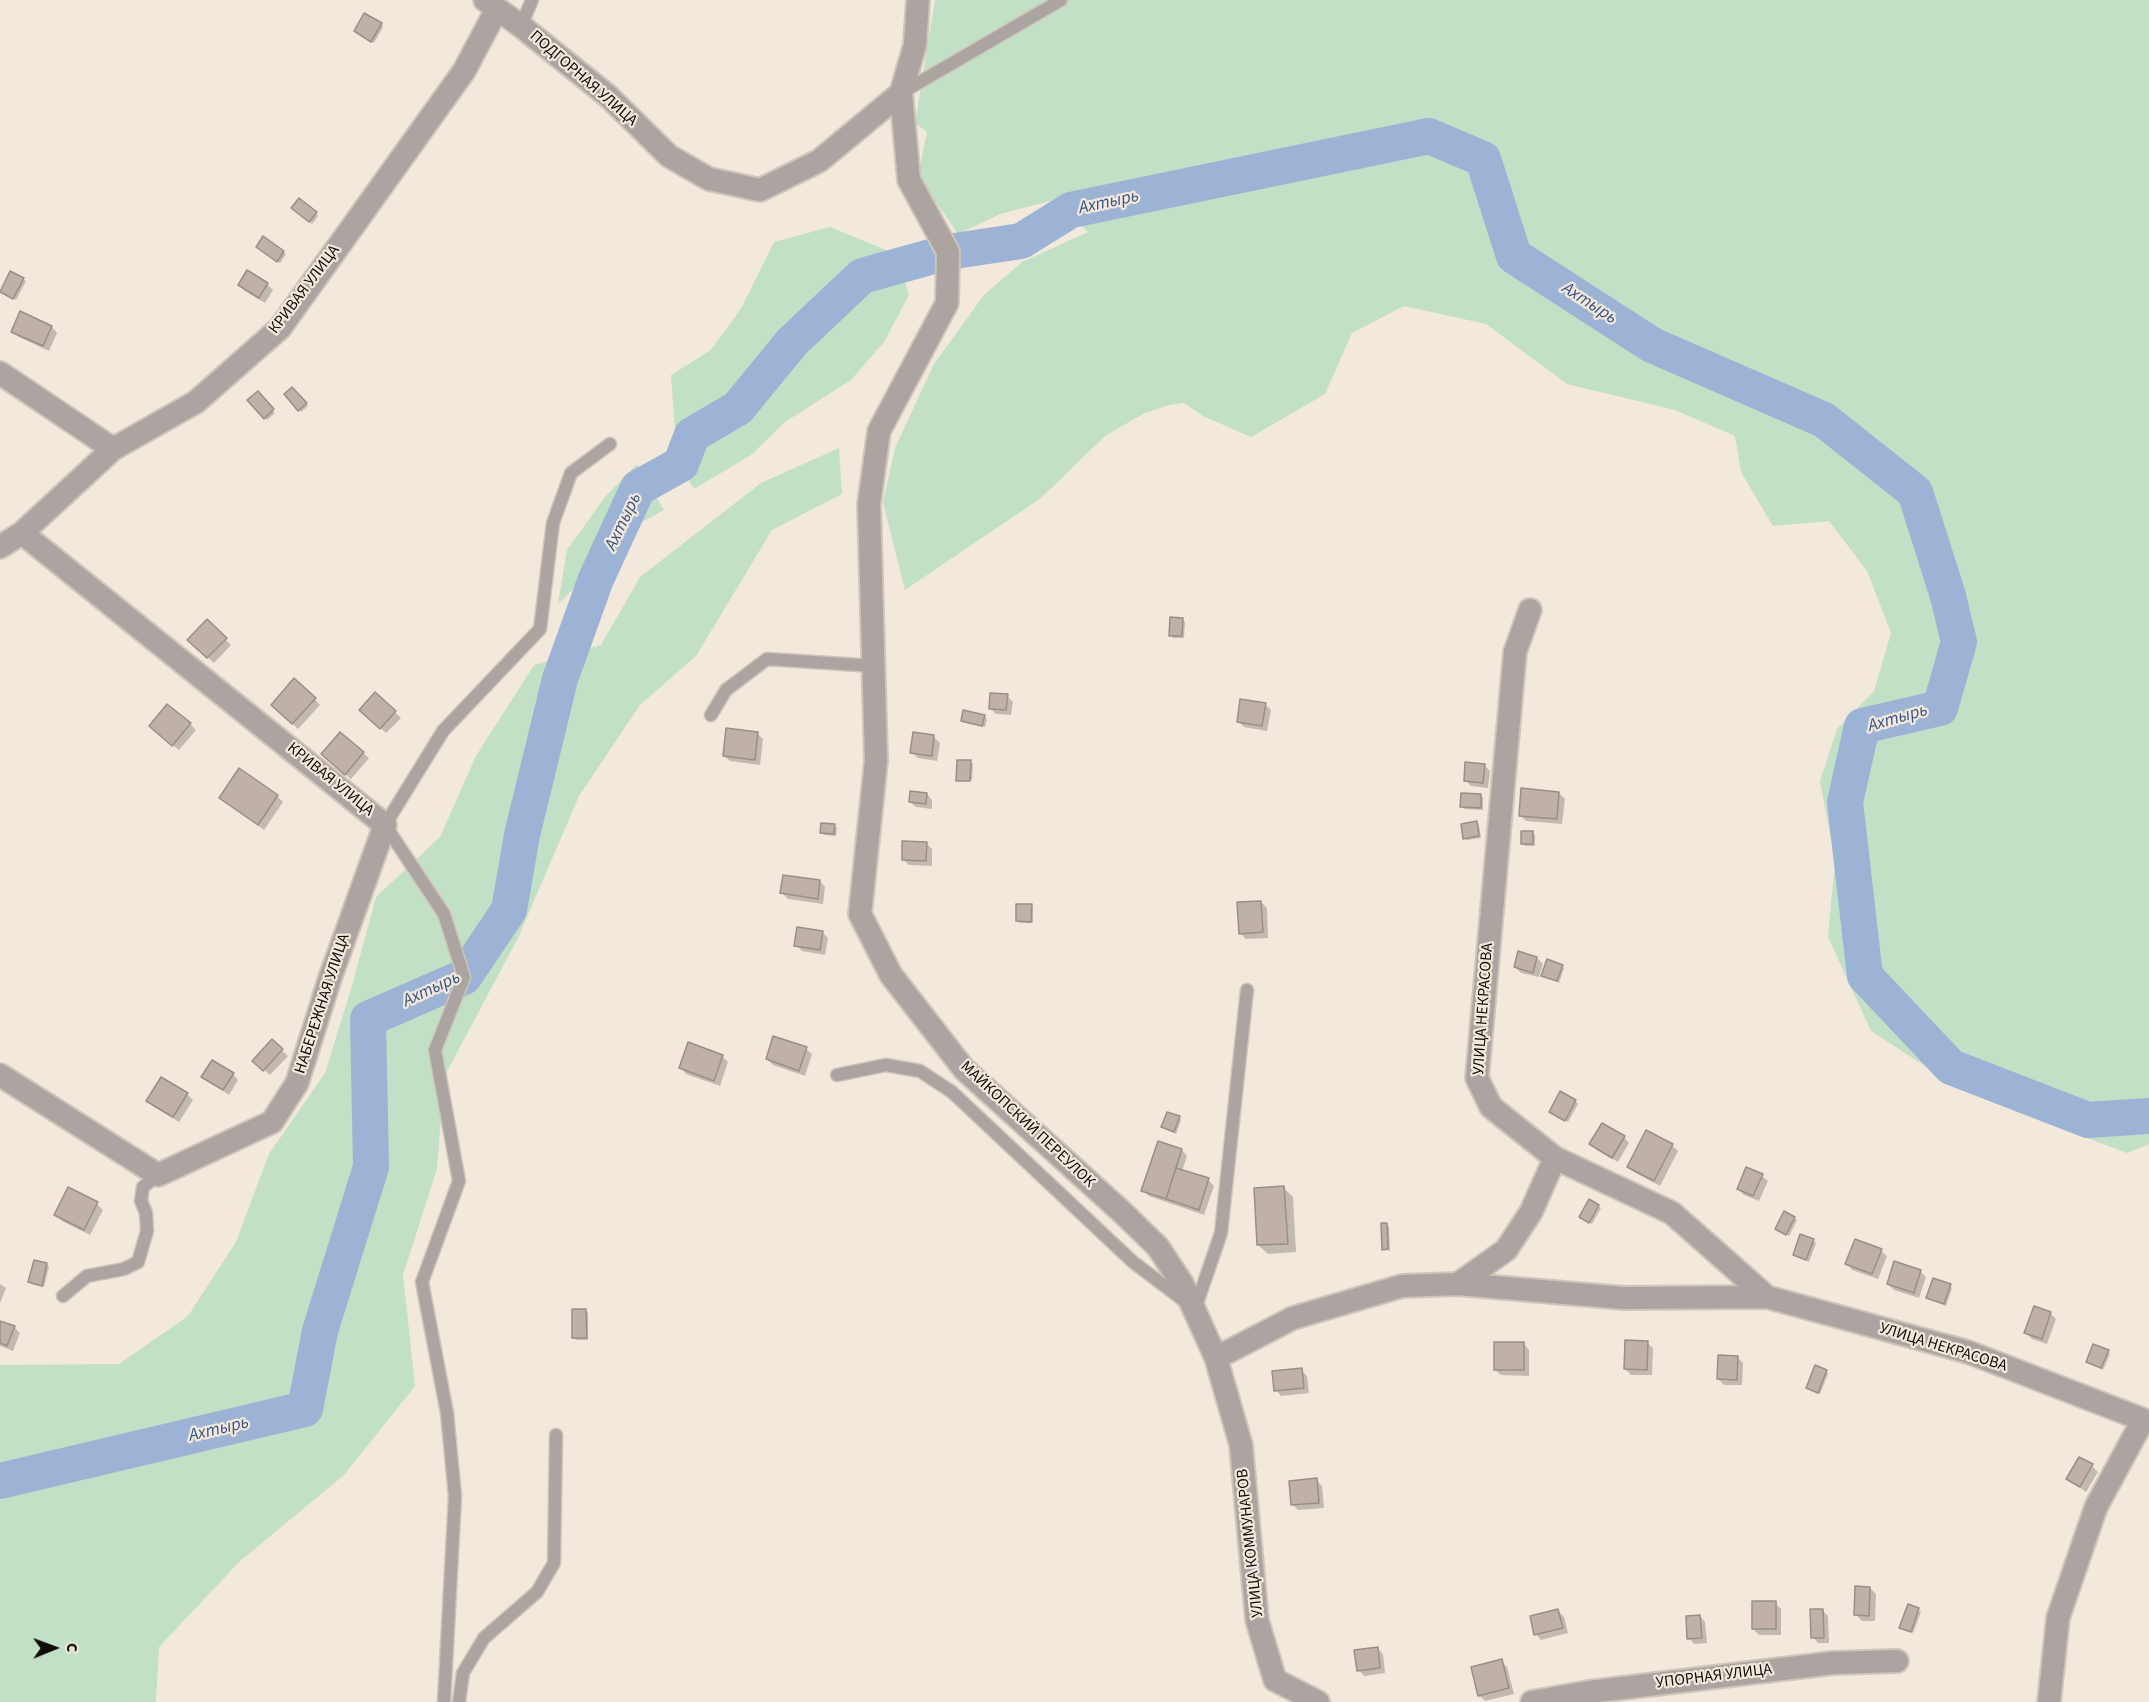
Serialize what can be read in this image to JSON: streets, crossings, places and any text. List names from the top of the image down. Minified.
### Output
{"streets":{"street":["ПОДГОРНАЯ УЛИЦА","КРИВАЯ УЛИЦА","НАБЕРЕЖНАЯ УЛИЦА","УЛИЦА НЕКРАСОВА","МАЙКОПСКИЙ ПЕРЕУЛОК","УЛИЦА КОММУНАРОВ","УПОРНАЯ УЛИЦА"]},"crossings":[["ПОДГОРНАЯ УЛИЦА","КРИВАЯ УЛИЦА"],["ПОДГОРНАЯ УЛИЦА","МАЙКОПСКИЙ ПЕРЕУЛОК"],["КРИВАЯ УЛИЦА","НАБЕРЕЖНАЯ УЛИЦА"],["УЛИЦА НЕКРАСОВА","МАЙКОПСКИЙ ПЕРЕУЛОК"],["УЛИЦА НЕКРАСОВА","УЛИЦА КОММУНАРОВ"],["МАЙКОПСКИЙ ПЕРЕУЛОК","УЛИЦА КОММУНАРОВ"]],"water":["Ахтырь"],"north":"right"}
